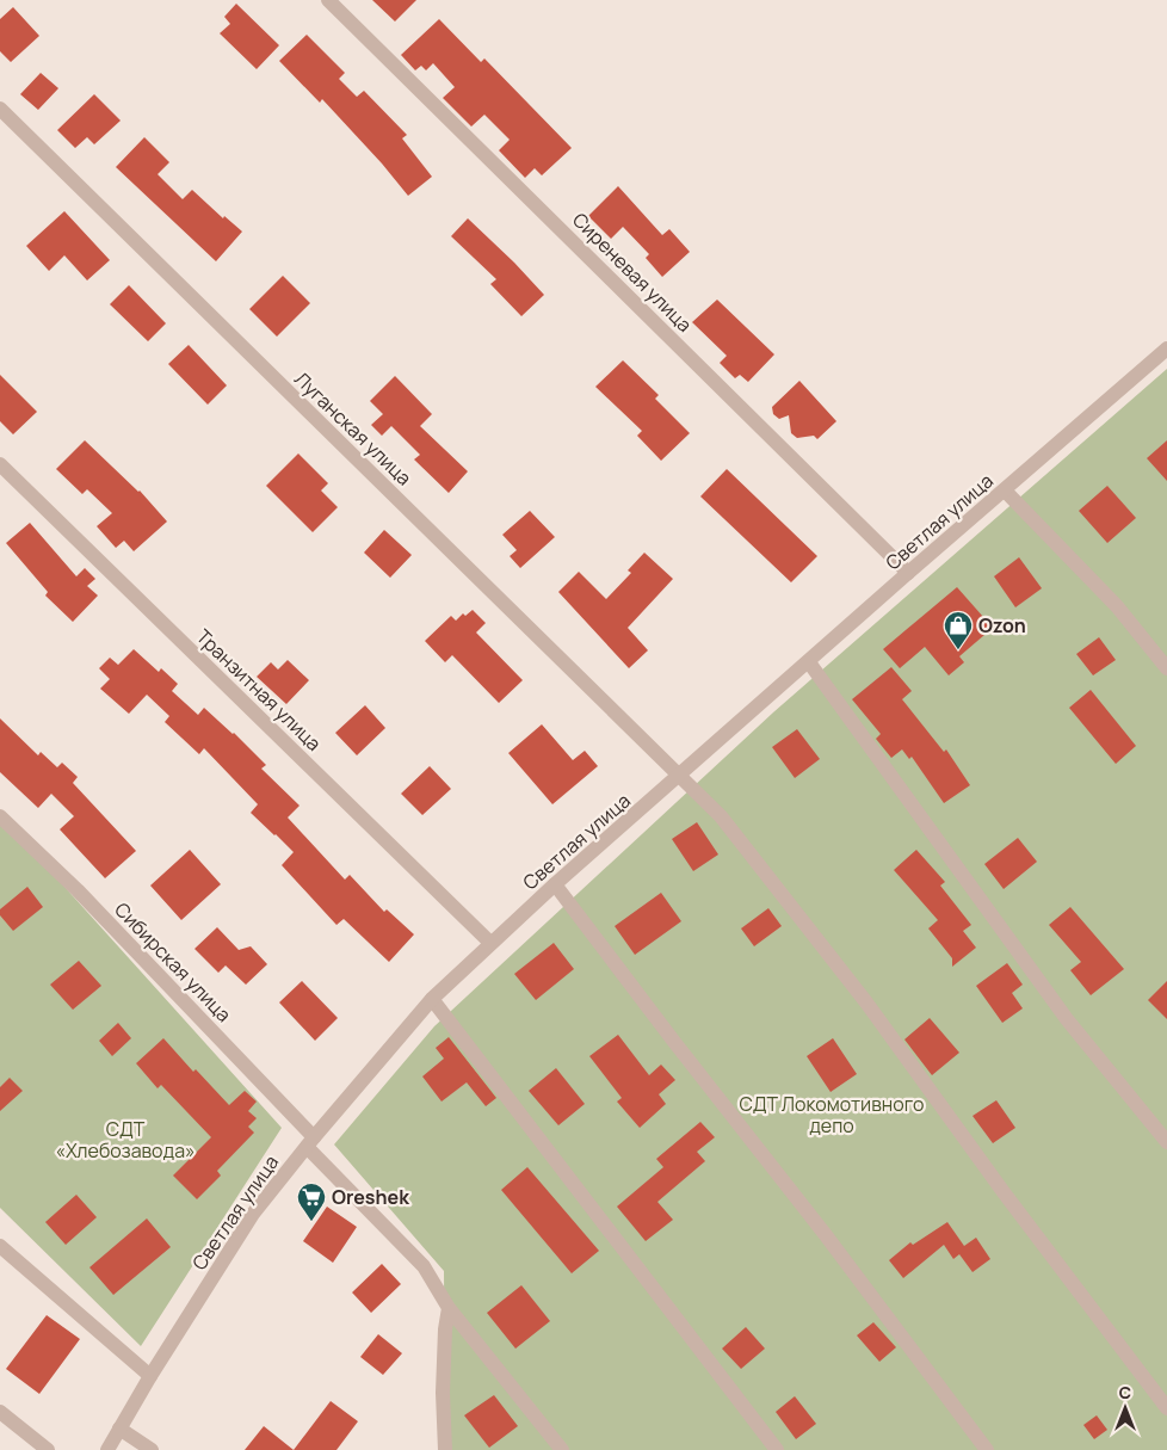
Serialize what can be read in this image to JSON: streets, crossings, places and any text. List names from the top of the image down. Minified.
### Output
{"streets":{"street":["Сиреневая улица","Луганская улица","Светлая улица","Транзитная улица","Сибирская улица"]},"crossings":[["Сиреневая улица","Светлая улица"],["Луганская улица","Светлая улица"],["Светлая улица","Транзитная улица"],["Светлая улица","Сибирская улица"]],"parks":["СДТ Локомотивного депо","СДТ «Хлебозавода»"],"places":{"shop":["Ozon"],"supermarket":["Oreshek"]},"north":"top"}
